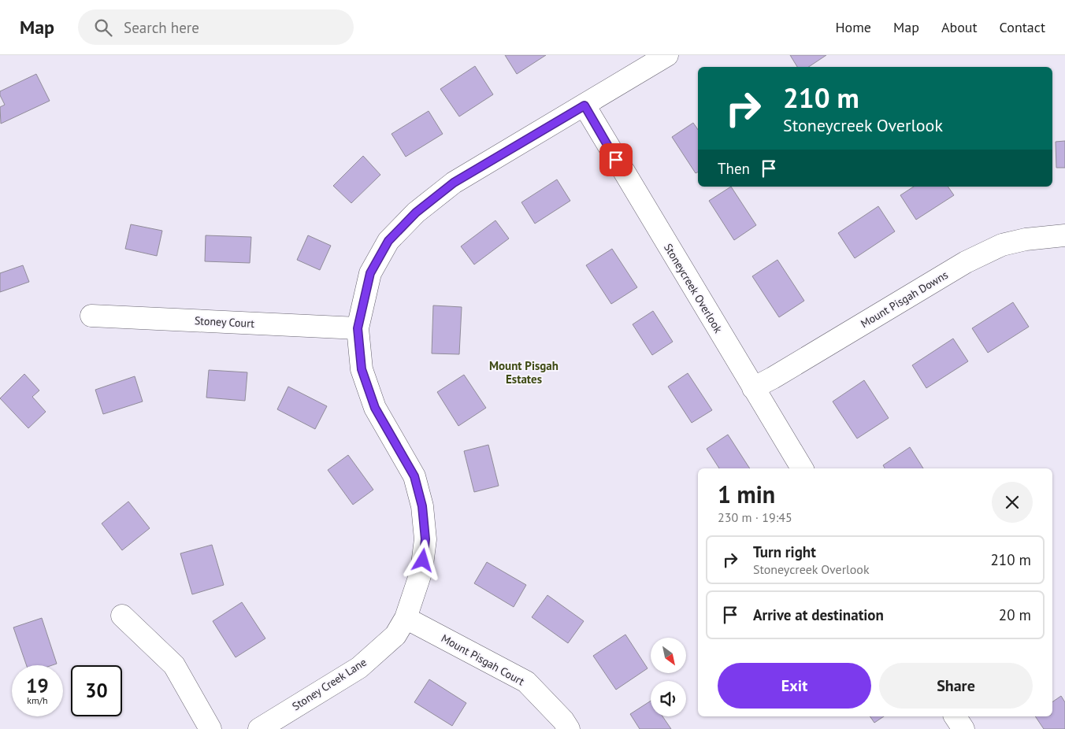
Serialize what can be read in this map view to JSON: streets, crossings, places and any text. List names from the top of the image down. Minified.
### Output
{"streets":{"street":["Stoneycreek Overlook","Mount Pisgah Downs","Stoney Court","Mount Pisgah Court","Stoney Creek Lane"]},"crossings":[["Stoneycreek Overlook","Mount Pisgah Downs"],["Stoneycreek Overlook","Stoney Creek Lane"],["Stoney Court","Stoney Creek Lane"],["Mount Pisgah Court","Stoney Creek Lane"]],"districts":["Mount Pisgah Estates"],"north":"bottom right","page":{"header":"Map","search":"Search here","nav":["Home","Map","About","Contact"],"turn":["210 m","Stoneycreek Overlook"],"then":"Then","heading":["1 min","230 m · 19:45"],"list":[{"name":"Turn right","note":"Stoneycreek Overlook","value":"210 m"},{"name":"Arrive at destination","value":"20 m"}],"buttons":["Exit","Share"],"speed":"19 km/h","limit":"30"}}
